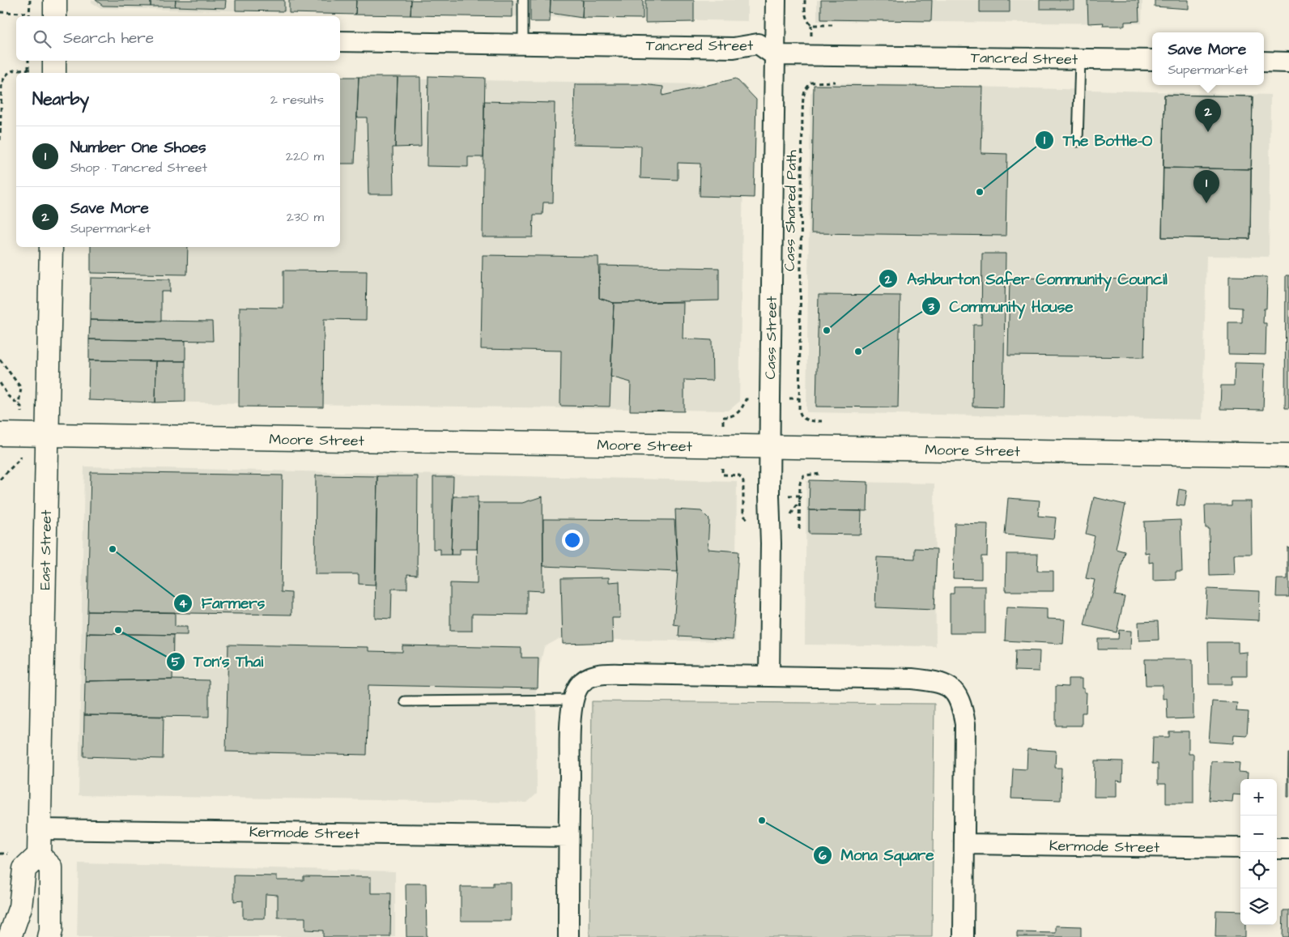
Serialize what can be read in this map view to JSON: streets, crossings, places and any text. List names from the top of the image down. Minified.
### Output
{"streets":{"street":["Tancred Street","Cass Street","Moore Street","East Street","Kermode Street"],"path":["Cass Shared Path"]},"crossings":[["Tancred Street","Cass Street"],["Cass Street","Moore Street"],["Moore Street","East Street"],["East Street","Kermode Street"]],"places":["The Bottle-O","Ashburton Safer Community Council","Community House","Farmers","Ton's Thai","Mona Square"],"page":{"search":"Search here","popup":["Save More","Supermarket"],"heading":["Nearby","2 results"],"pins":["2","1"],"list":[{"mark":"1","name":"Number One Shoes","note":"Shop · Tancred Street","value":"220 m"},{"mark":"2","name":"Save More","note":"Supermarket","value":"230 m"}],"map_buttons":["+","−"]}}
